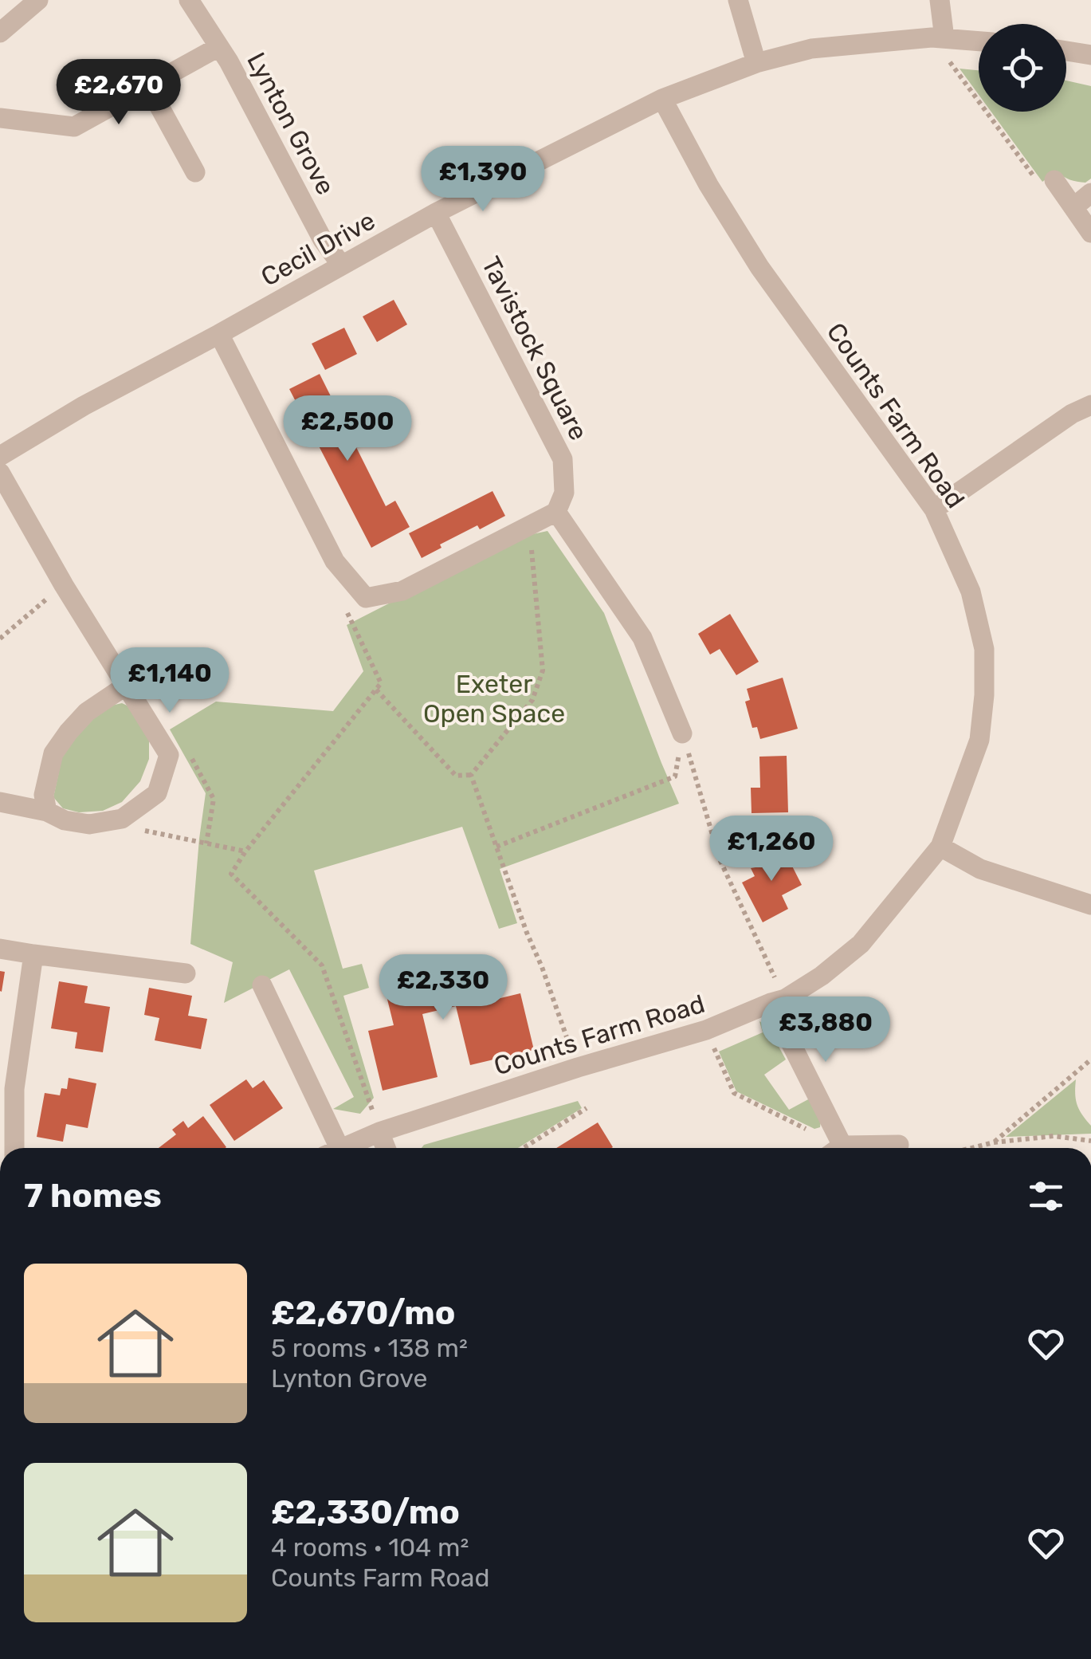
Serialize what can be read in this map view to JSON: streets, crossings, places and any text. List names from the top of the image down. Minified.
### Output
{"streets":{"street":["Lynton Grove","Cecil Drive","Tavistock Square","Counts Farm Road"]},"crossings":[["Lynton Grove","Cecil Drive"],["Cecil Drive","Tavistock Square"],["Cecil Drive","Counts Farm Road"]],"parks":["Exeter Open Space"],"page":{"price":["£2,670","£1,390","£2,500","£1,140","£1,260","£2,330","£3,880"],"heading":"7 homes","list":[{"name":"£2,670/mo","note":"5 rooms · 138 m² · Lynton Grove"},{"name":"£2,330/mo","note":"4 rooms · 104 m² · Counts Farm Road"}]}}
